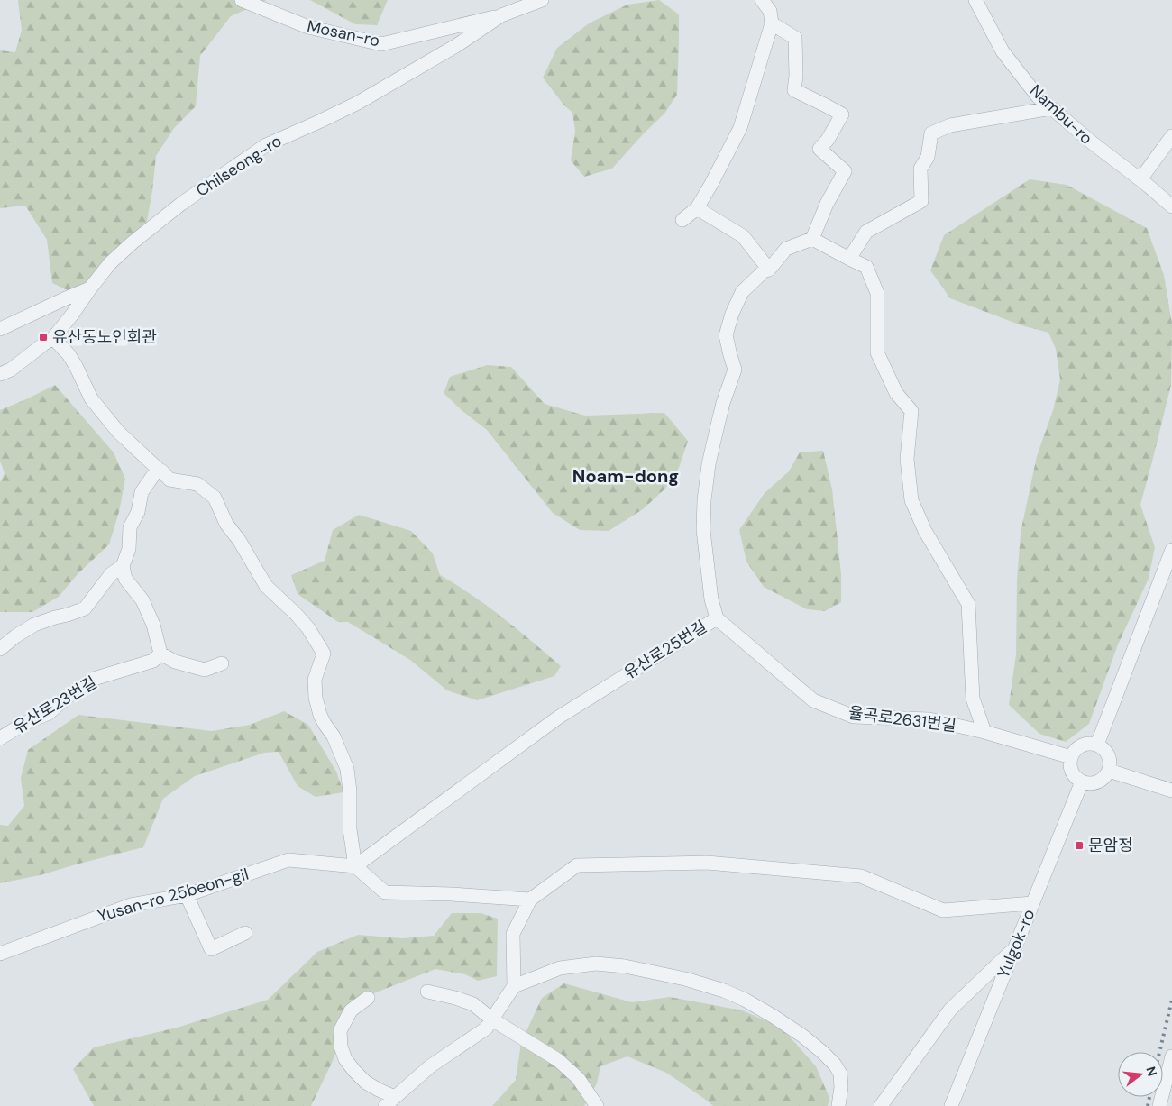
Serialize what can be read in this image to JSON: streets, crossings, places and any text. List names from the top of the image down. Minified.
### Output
{"streets":{"street":["Mosan-ro","Nambu-ro","Chilseong-ro","유산로25번길","유산로23번길","율곡로2631번길","Yusan-ro 25beon-gil","Yulgok-ro"]},"crossings":[["Mosan-ro","Chilseong-ro"],["유산로25번길","율곡로2631번길"],["유산로25번길","Yusan-ro 25beon-gil"],["율곡로2631번길","Yulgok-ro"]],"districts":["Noam-dong"],"places":{"transit":["유산동노인회관","문암정"]},"north":"right"}
